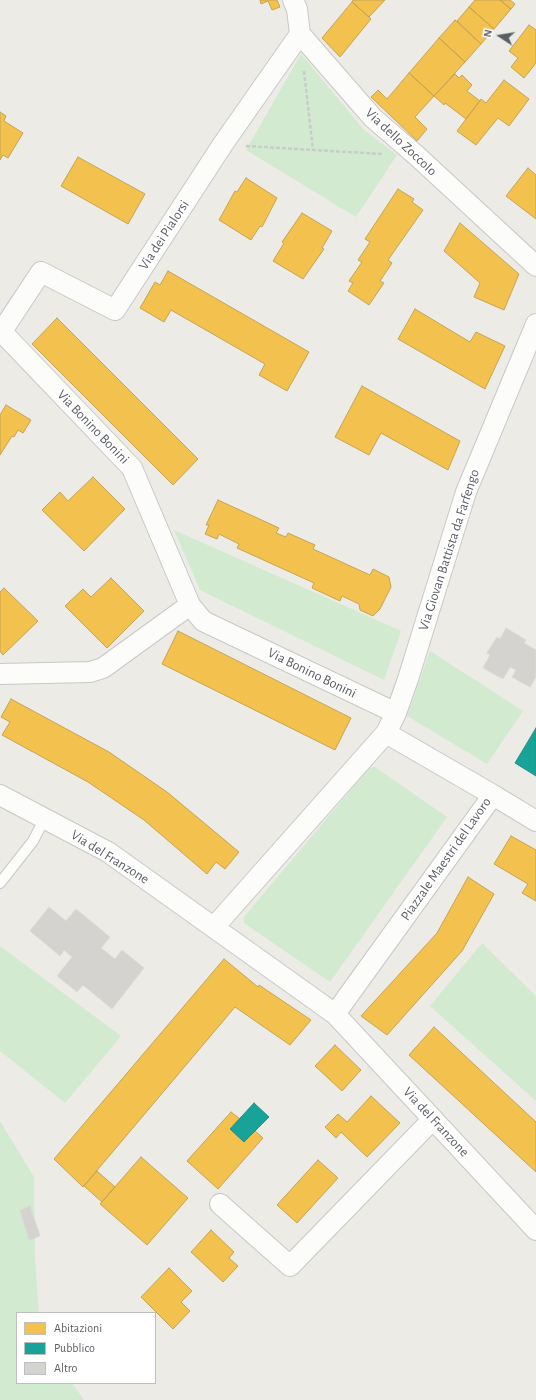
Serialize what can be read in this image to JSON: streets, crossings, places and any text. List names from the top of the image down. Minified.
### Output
{"streets":{"street":["Via dello Zoccolo","Via dei Pialorsi","Via Bonino Bonini","Via Giovan Battista da Farfengo","Via del Franzone","Piazzale Maestri del Lavoro"]},"crossings":[["Via dello Zoccolo","Via dei Pialorsi"],["Via dei Pialorsi","Via Bonino Bonini"],["Via Bonino Bonini","Via Giovan Battista da Farfengo"],["Via Giovan Battista da Farfengo","Piazzale Maestri del Lavoro"],["Via del Franzone","Piazzale Maestri del Lavoro"]],"legend":["Abitazioni","Pubblico","Altro"],"north":"left"}
